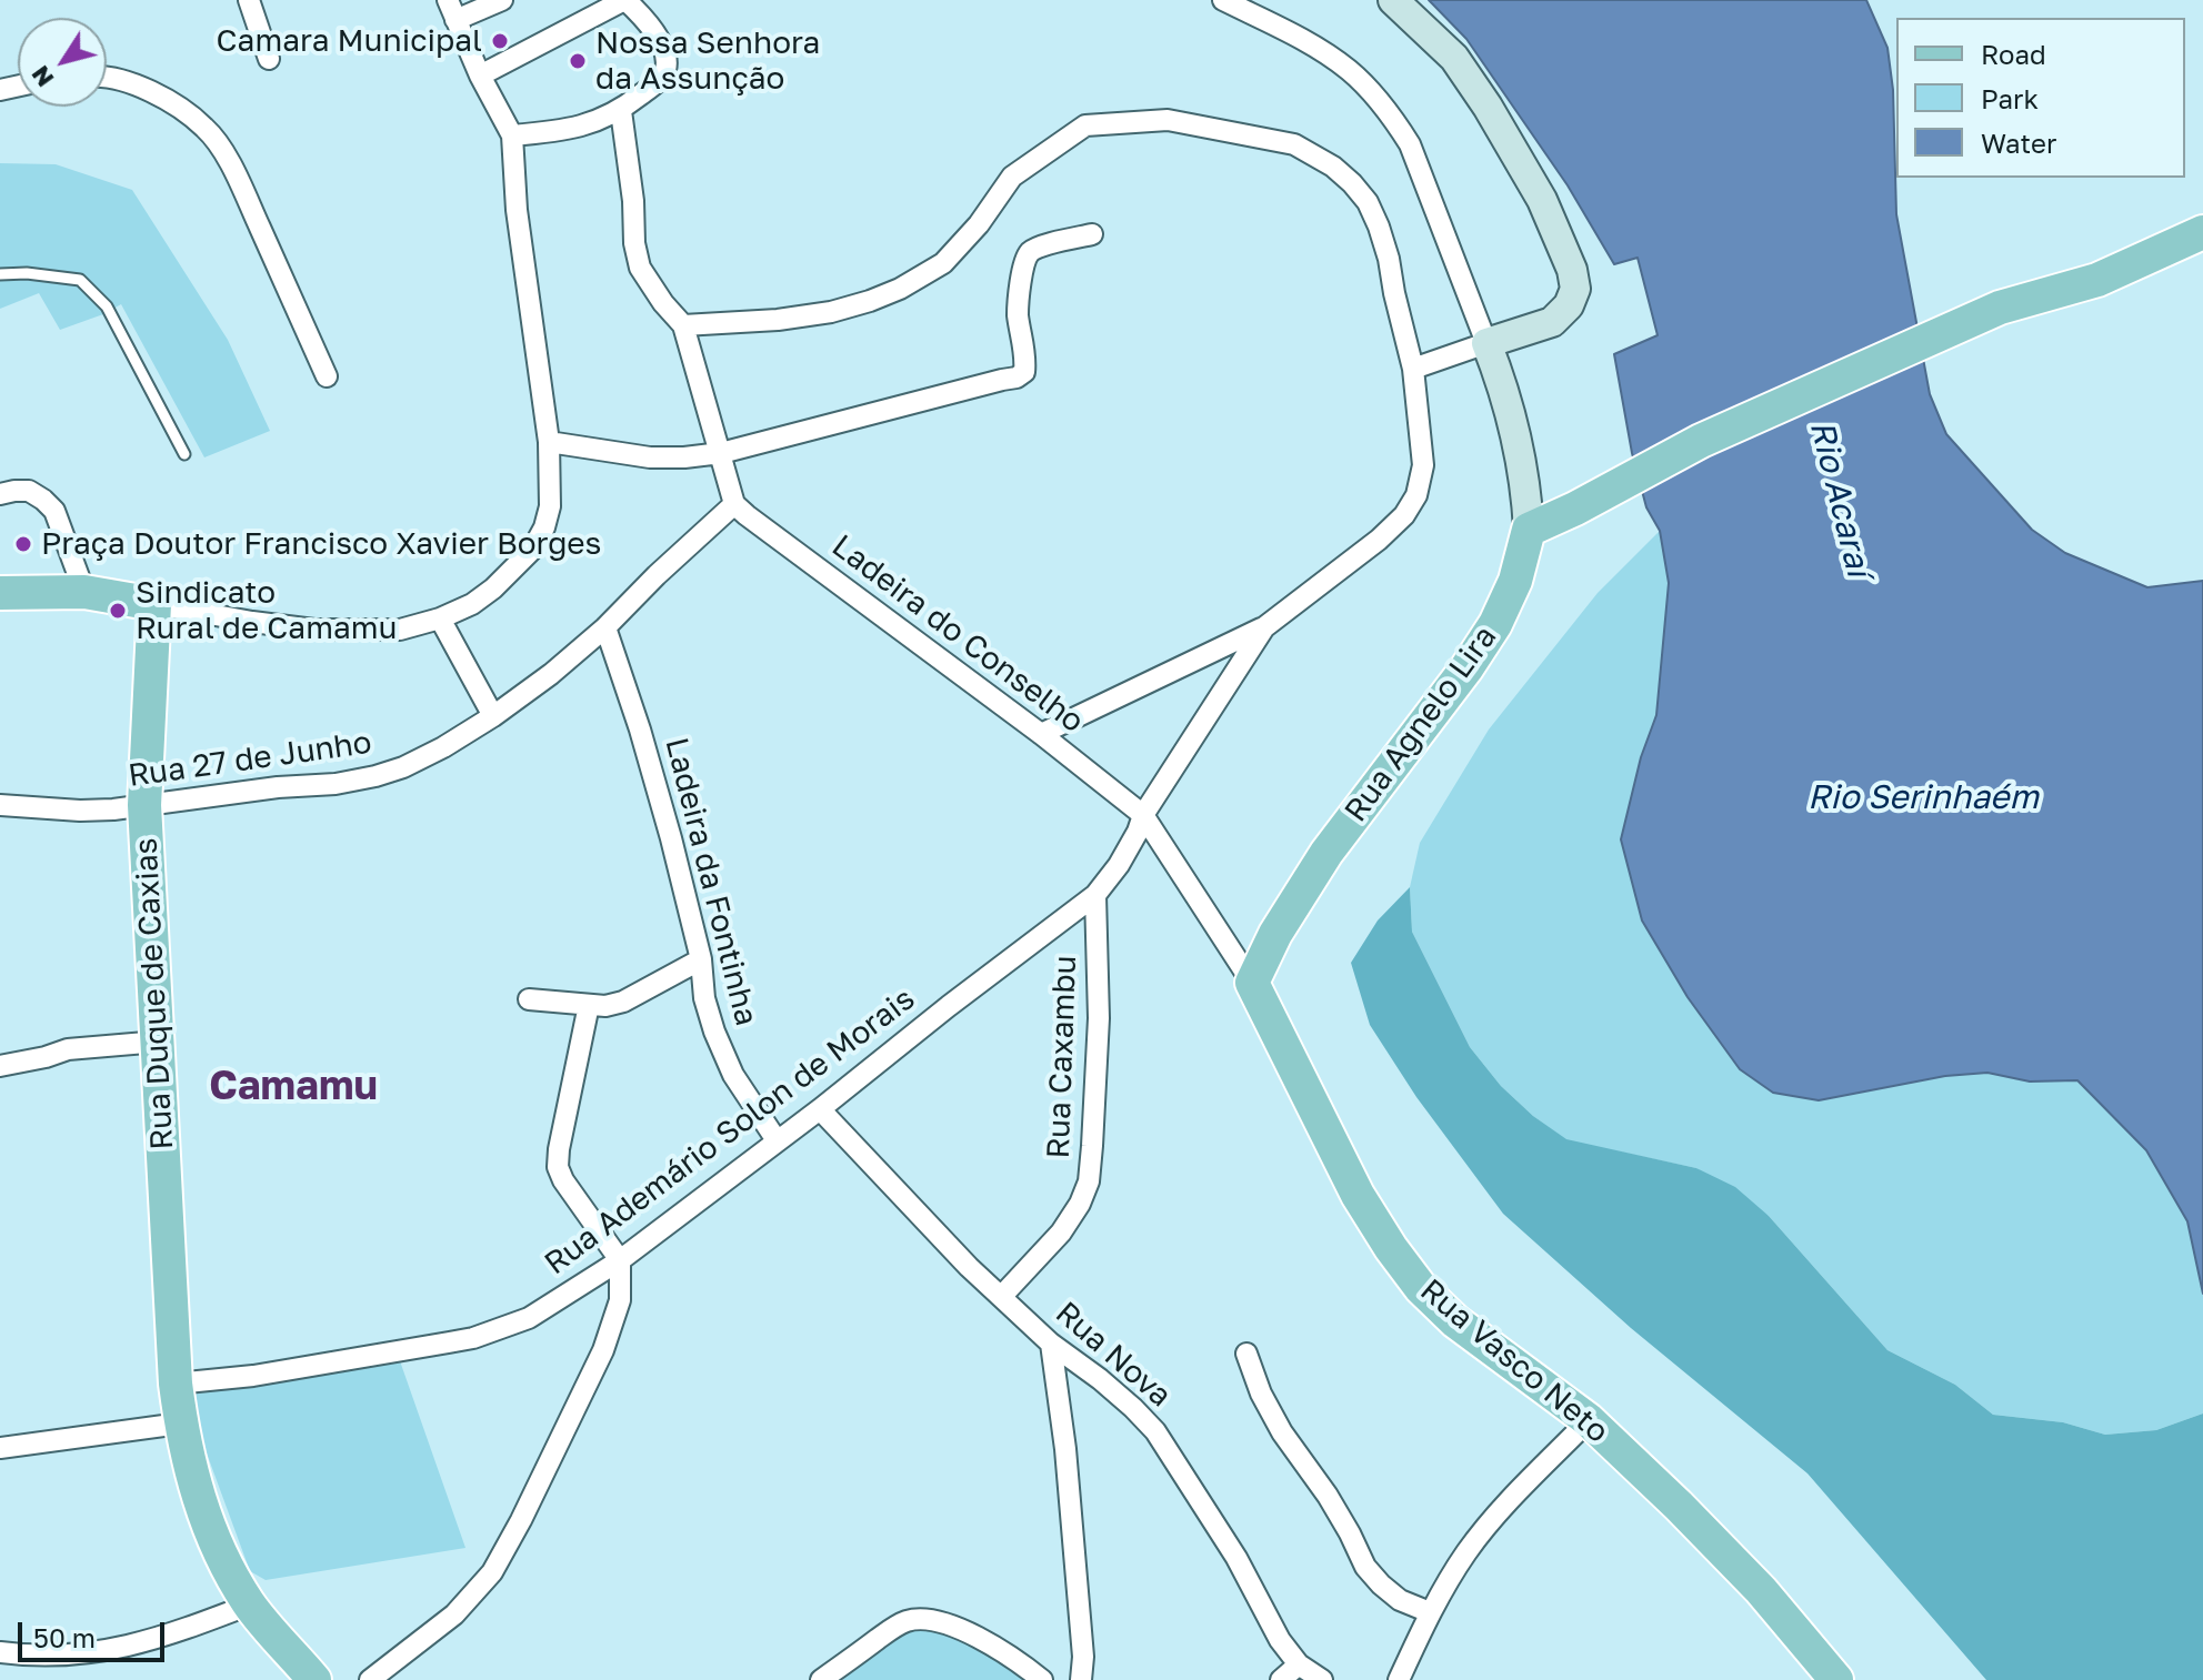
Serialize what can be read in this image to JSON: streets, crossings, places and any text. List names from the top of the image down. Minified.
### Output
{"streets":{"main road":["Rua Agnelo Lira","Rua Duque de Caxias","Rua Vasco Neto"],"street":["Ladeira do Conselho","Rua 27 de Junho","Ladeira da Fontinha","Rua Caxambu","Rua Ademário Solon de Morais","Rua Nova"]},"crossings":[["Ladeira do Conselho","Rua 27 de Junho"],["Ladeira do Conselho","Rua Ademário Solon de Morais"],["Ladeira do Conselho","Rua Vasco Neto"],["Rua Agnelo Lira","Rua Vasco Neto"],["Rua 27 de Junho","Ladeira da Fontinha"],["Rua 27 de Junho","Rua Duque de Caxias"],["Ladeira da Fontinha","Rua Ademário Solon de Morais"],["Rua Duque de Caxias","Rua Ademário Solon de Morais"],["Rua Caxambu","Rua Ademário Solon de Morais"],["Rua Caxambu","Rua Nova"],["Rua Ademário Solon de Morais","Rua Nova"],["Rua Ademário Solon de Morais","Rua Vasco Neto"]],"districts":["Camamu"],"water":["Rio Acaraí","Rio Serinhaém"],"places":["Camara Municipal","Nossa Senhora da Assunção","Praça Doutor Francisco Xavier Borges","Sindicato Rural de Camamu"],"legend":["Road","Park","Water"],"scale_bar":"50 m","north":"bottom left"}
